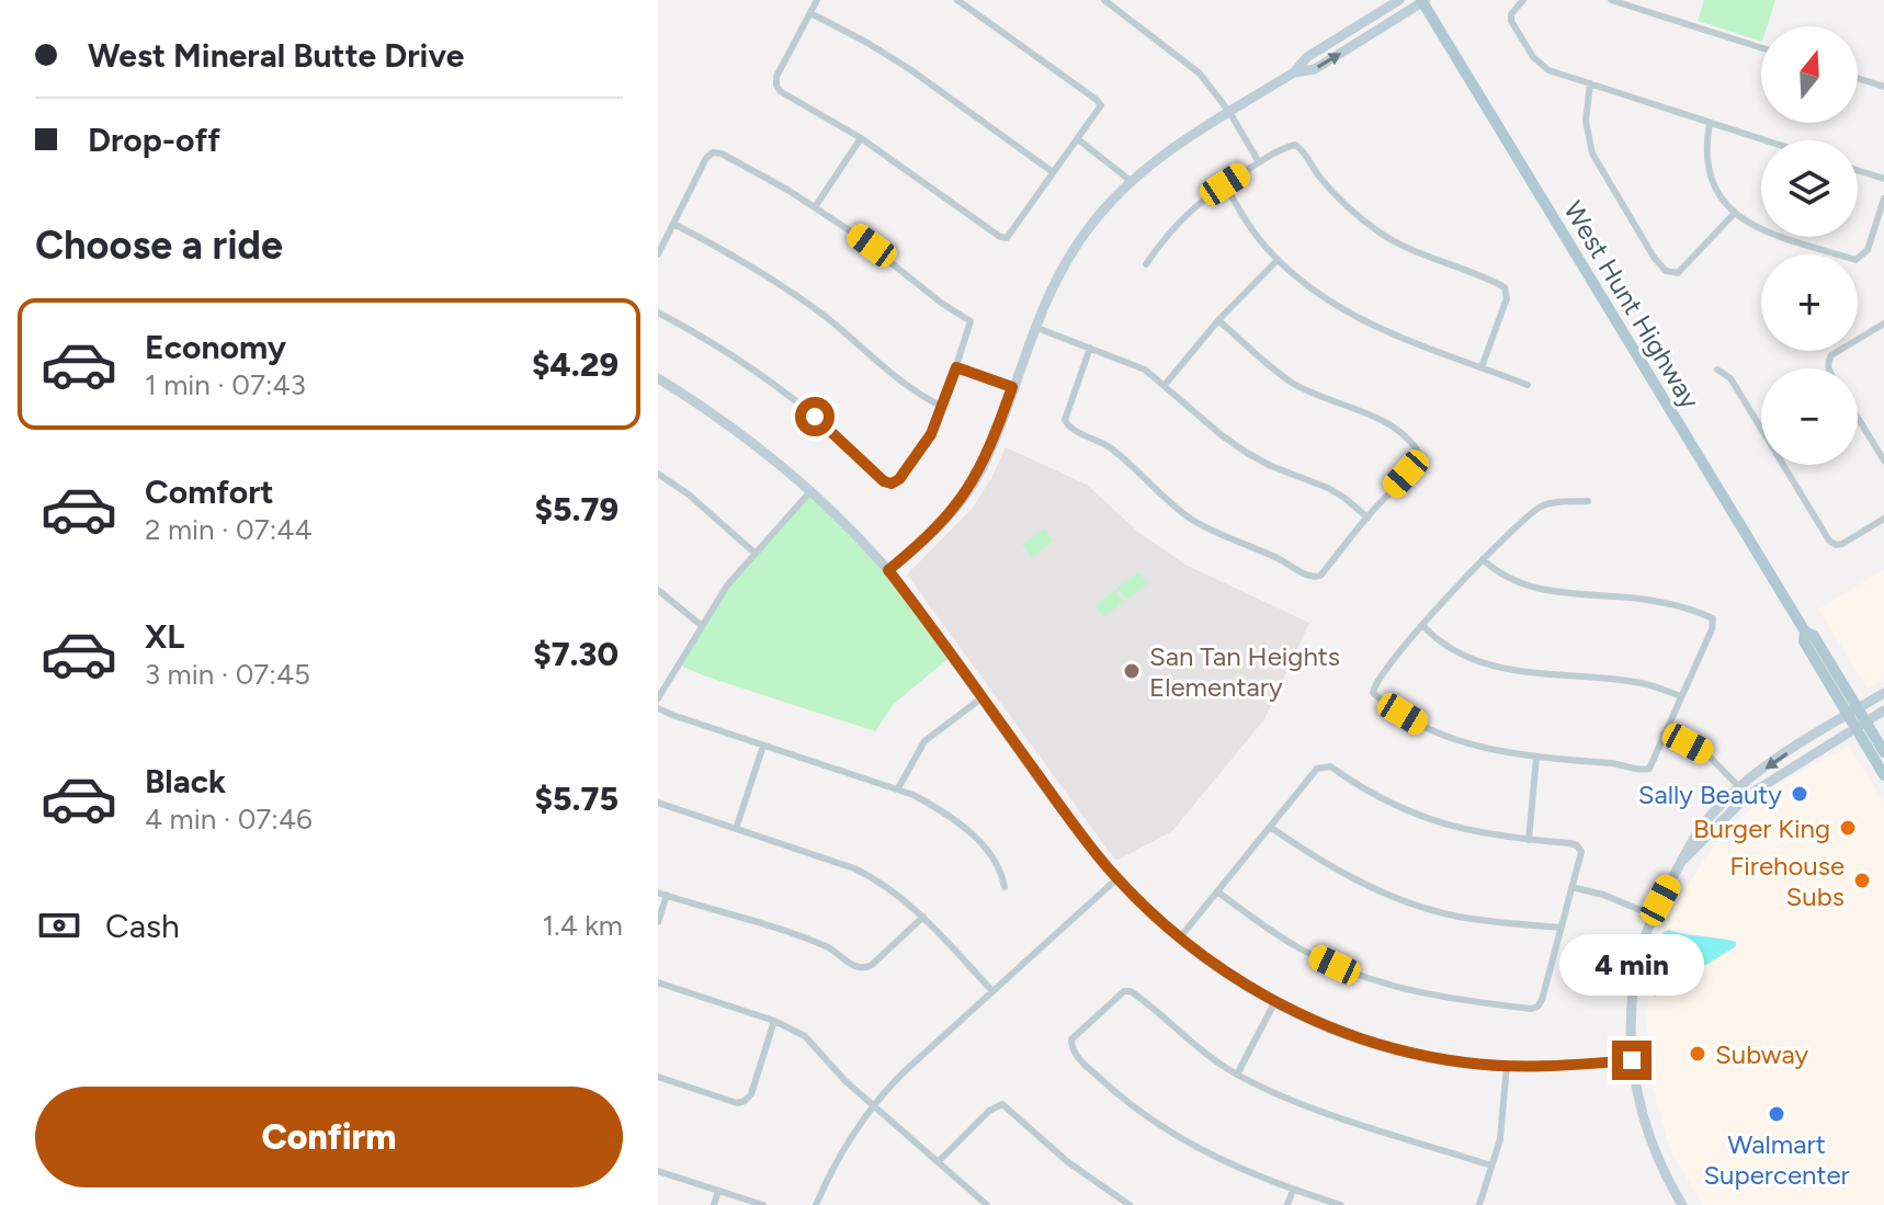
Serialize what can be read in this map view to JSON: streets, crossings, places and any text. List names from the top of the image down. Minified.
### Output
{"streets":{"main road":["West Hunt Highway"]},"places":["San Tan Heights Elementary","Sally Beauty","Burger King","Firehouse Subs","Subway","Walmart Supercenter"],"north":"top","page":{"banner":["West Mineral Butte Drive","Drop-off"],"map_buttons":["+","−"],"heading":"Choose a ride","list":[{"name":"Economy","note":"1 min · 07:43","value":"$4.29"},{"name":"Comfort","note":"2 min · 07:44","value":"$5.79"},{"name":"XL","note":"3 min · 07:45","value":"$7.30"},{"name":"Black","note":"4 min · 07:46","value":"$5.75"}],"pay":["Cash","1.4 km"],"bubble":"4 min","buttons":"Confirm"}}
